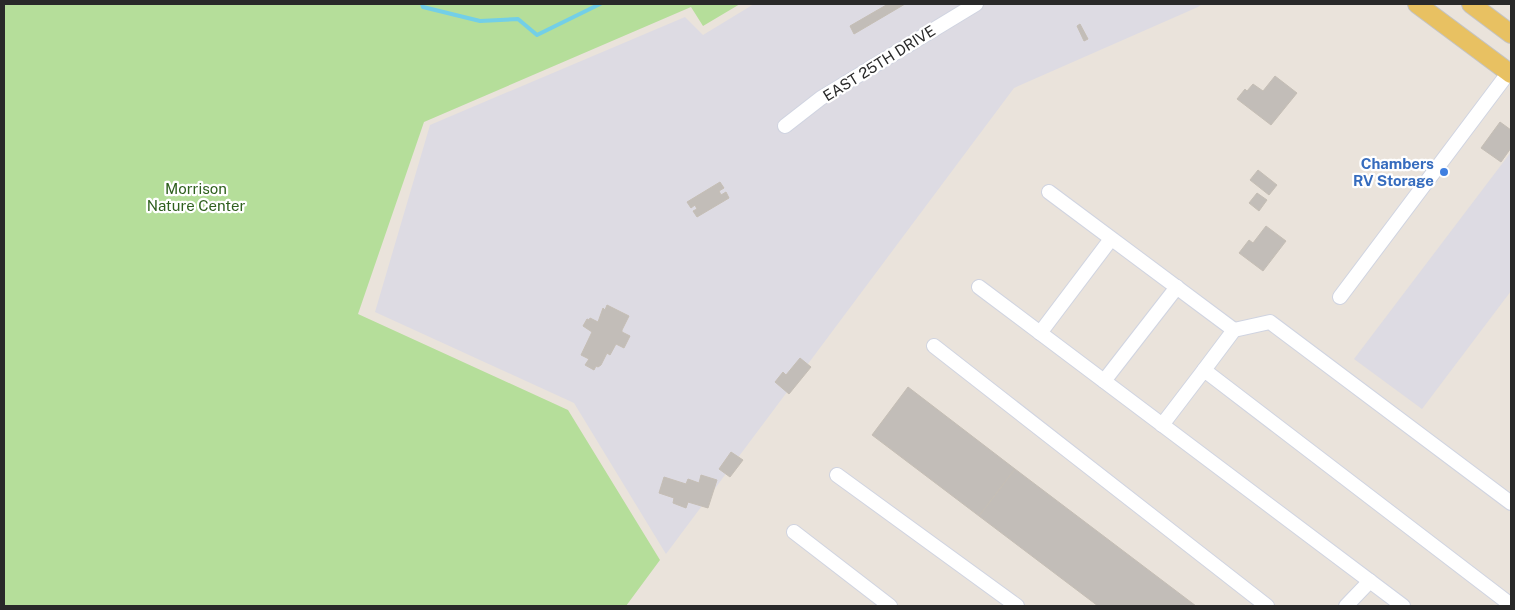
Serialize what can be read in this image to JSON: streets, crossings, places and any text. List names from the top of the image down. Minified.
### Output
{"streets":{"lane":["EAST 25TH DRIVE"]},"parks":["Morrison Nature Center"],"places":["Chambers RV Storage"]}
